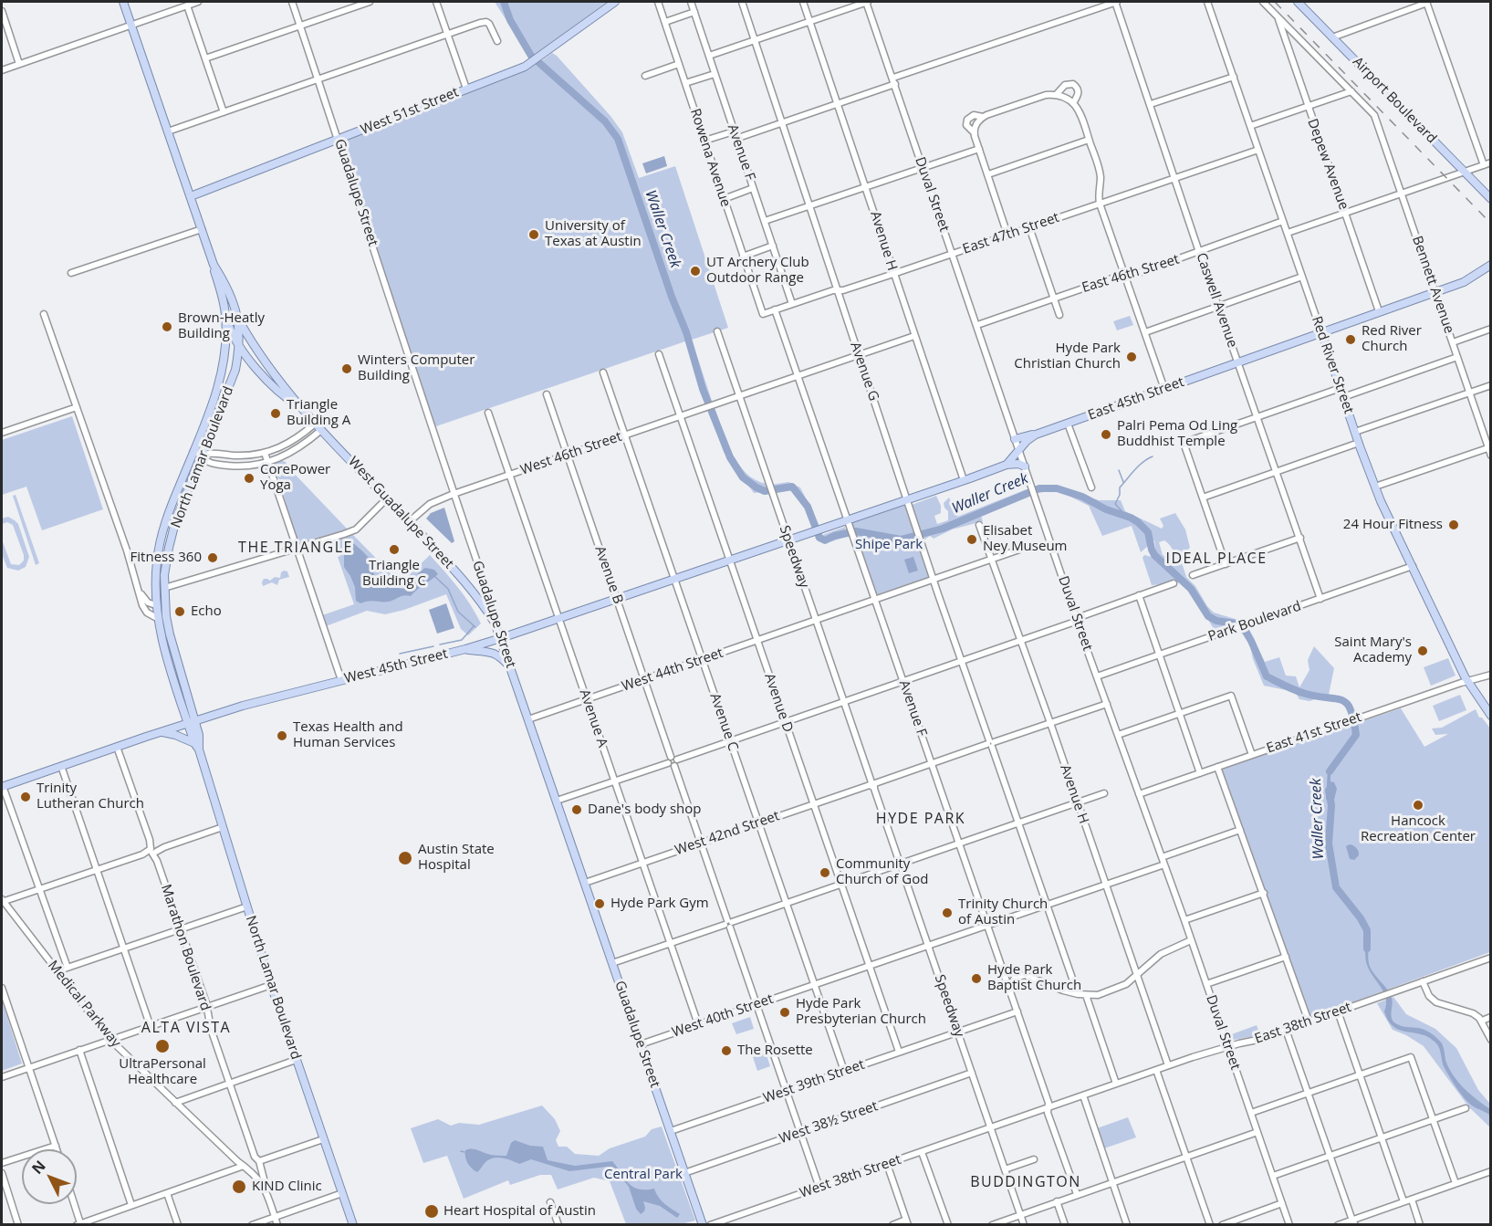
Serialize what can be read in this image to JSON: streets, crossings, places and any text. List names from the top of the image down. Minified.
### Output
{"streets":{"main road":["Airport Boulevard","West 51st Street","Guadalupe Street","Red River Street","East 45th Street","North Lamar Boulevard","West Guadalupe Street","West 45th Street"],"street":["Avenue F","Rowena Avenue","Depew Avenue","Duval Street","East 47th Street","Avenue H","East 46th Street","Bennett Avenue","Caswell Avenue","Avenue G","West 46th Street","Speedway","Avenue B","Park Boulevard","West 44th Street","Avenue D","Avenue A","Avenue C","East 41st Street","West 42nd Street","Marathon Boulevard","Medical Parkway","West 40th Street","East 38th Street","West 39th Street","West 38½ Street","West 38th Street"]},"crossings":[["West 51st Street","Guadalupe Street"],["West 51st Street","North Lamar Boulevard"],["Avenue F","East 47th Street"],["Avenue F","West 44th Street"],["Avenue F","West 42nd Street"],["Avenue F","West 40th Street"],["Avenue F","East 38th Street"],["Avenue F","West 39th Street"],["Rowena Avenue","East 47th Street"],["Depew Avenue","East 45th Street"],["Guadalupe Street","West 46th Street"],["Guadalupe Street","West Guadalupe Street"],["Guadalupe Street","West 45th Street"],["Guadalupe Street","West 44th Street"],["Guadalupe Street","West 42nd Street"],["Guadalupe Street","West 40th Street"],["Guadalupe Street","West 39th Street"],["Guadalupe Street","West 38½ Street"],["Duval Street","East 47th Street"],["Duval Street","East 46th Street"],["Duval Street","East 45th Street"],["Duval Street","Park Boulevard"],["Duval Street","East 41st Street"],["Duval Street","West 42nd Street"],["Duval Street","West 40th Street"],["Duval Street","East 38th Street"],["East 47th Street","Avenue H"],["East 47th Street","Caswell Avenue"],["East 47th Street","Red River Street"],["East 47th Street","Avenue G"],["Avenue H","West 44th Street"],["Avenue H","West 42nd Street"],["Avenue H","West 40th Street"],["Avenue H","East 38th Street"],["East 46th Street","Caswell Avenue"],["East 46th Street","Red River Street"],["Bennett Avenue","East 45th Street"],["Caswell Avenue","East 45th Street"],["Caswell Avenue","Park Boulevard"],["Red River Street","East 45th Street"],["Red River Street","Park Boulevard"],["Red River Street","East 41st Street"],["Avenue G","West 44th Street"],["Avenue G","West 42nd Street"],["Avenue G","West 40th Street"],["West 46th Street","West Guadalupe Street"],["West 46th Street","Speedway"],["West 46th Street","Avenue B"],["West 46th Street","Avenue D"],["West 46th Street","Avenue A"],["West 46th Street","Avenue C"],["North Lamar Boulevard","West Guadalupe Street"],["North Lamar Boulevard","West 45th Street"],["Speedway","West 45th Street"],["Speedway","West 44th Street"],["Speedway","West 42nd Street"],["Speedway","West 40th Street"],["Speedway","East 38th Street"],["Speedway","West 39th Street"],["Speedway","West 38½ Street"],["Speedway","West 38th Street"],["Avenue B","West 45th Street"],["Avenue B","West 44th Street"],["Avenue B","West 42nd Street"],["Avenue B","West 40th Street"],["Avenue B","West 39th Street"],["Avenue B","West 38½ Street"],["Avenue B","West 38th Street"],["West 45th Street","Avenue D"],["West 45th Street","Avenue A"],["West 45th Street","Avenue C"],["West 45th Street","Marathon Boulevard"],["West 44th Street","Avenue D"],["West 44th Street","Avenue A"],["West 44th Street","Avenue C"],["Avenue D","West 42nd Street"],["Avenue D","West 40th Street"],["Avenue D","West 39th Street"],["Avenue A","West 42nd Street"],["Avenue A","West 40th Street"],["Avenue C","West 42nd Street"],["Avenue C","West 40th Street"],["Avenue C","West 39th Street"],["Marathon Boulevard","Medical Parkway"],["East 38th Street","West 38th Street"]],"districts":["THE TRIANGLE","IDEAL PLACE","HYDE PARK","ALTA VISTA","BUDDINGTON"],"water":["Waller Creek"],"parks":["Shipe Park","Central Park"],"places":["University of Texas at Austin","UT Archery Club Outdoor Range","Brown-Heatly Building","Red River Church","Hyde Park Christian Church","Winters Computer Building","Triangle Building A","Palri Pema Od Ling Buddhist Temple","CorePower Yoga","24 Hour Fitness","Elisabet Ney Museum","Triangle Building C","Fitness 360","Echo","Saint Mary's Academy","Texas Health and Human Services","Trinity Lutheran Church","Hancock Recreation Center","Dane's body shop","Austin State Hospital","Community Church of God","Hyde Park Gym","Trinity Church of Austin","Hyde Park Baptist Church","Hyde Park Presbyterian Church","UltraPersonal Healthcare","The Rosette","KIND Clinic","Heart Hospital of Austin"],"north":"top left"}
